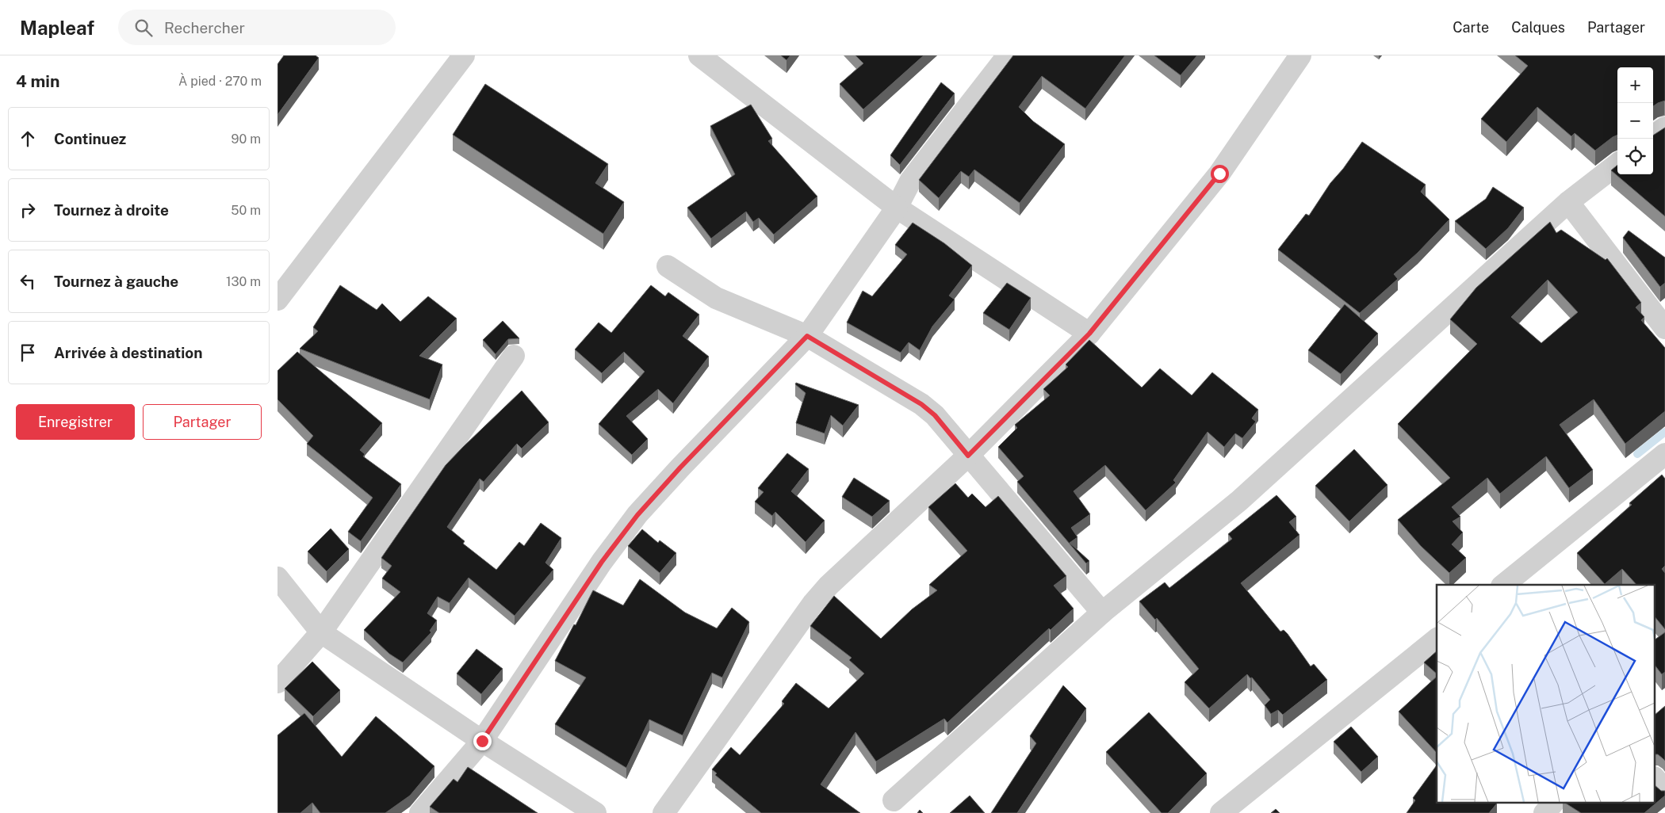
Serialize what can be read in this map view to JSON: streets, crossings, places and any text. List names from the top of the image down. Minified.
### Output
{"page":{"header":"Mapleaf","search":"Rechercher","nav":["Carte","Calques","Partager"],"heading":["4 min","À pied · 270 m"],"map_buttons":["+","−"],"list":[["Continuez","90 m"],["Tournez à droite","50 m"],["Tournez à gauche","130 m"],"Arrivée à destination"],"buttons":["Enregistrer","Partager"]}}
